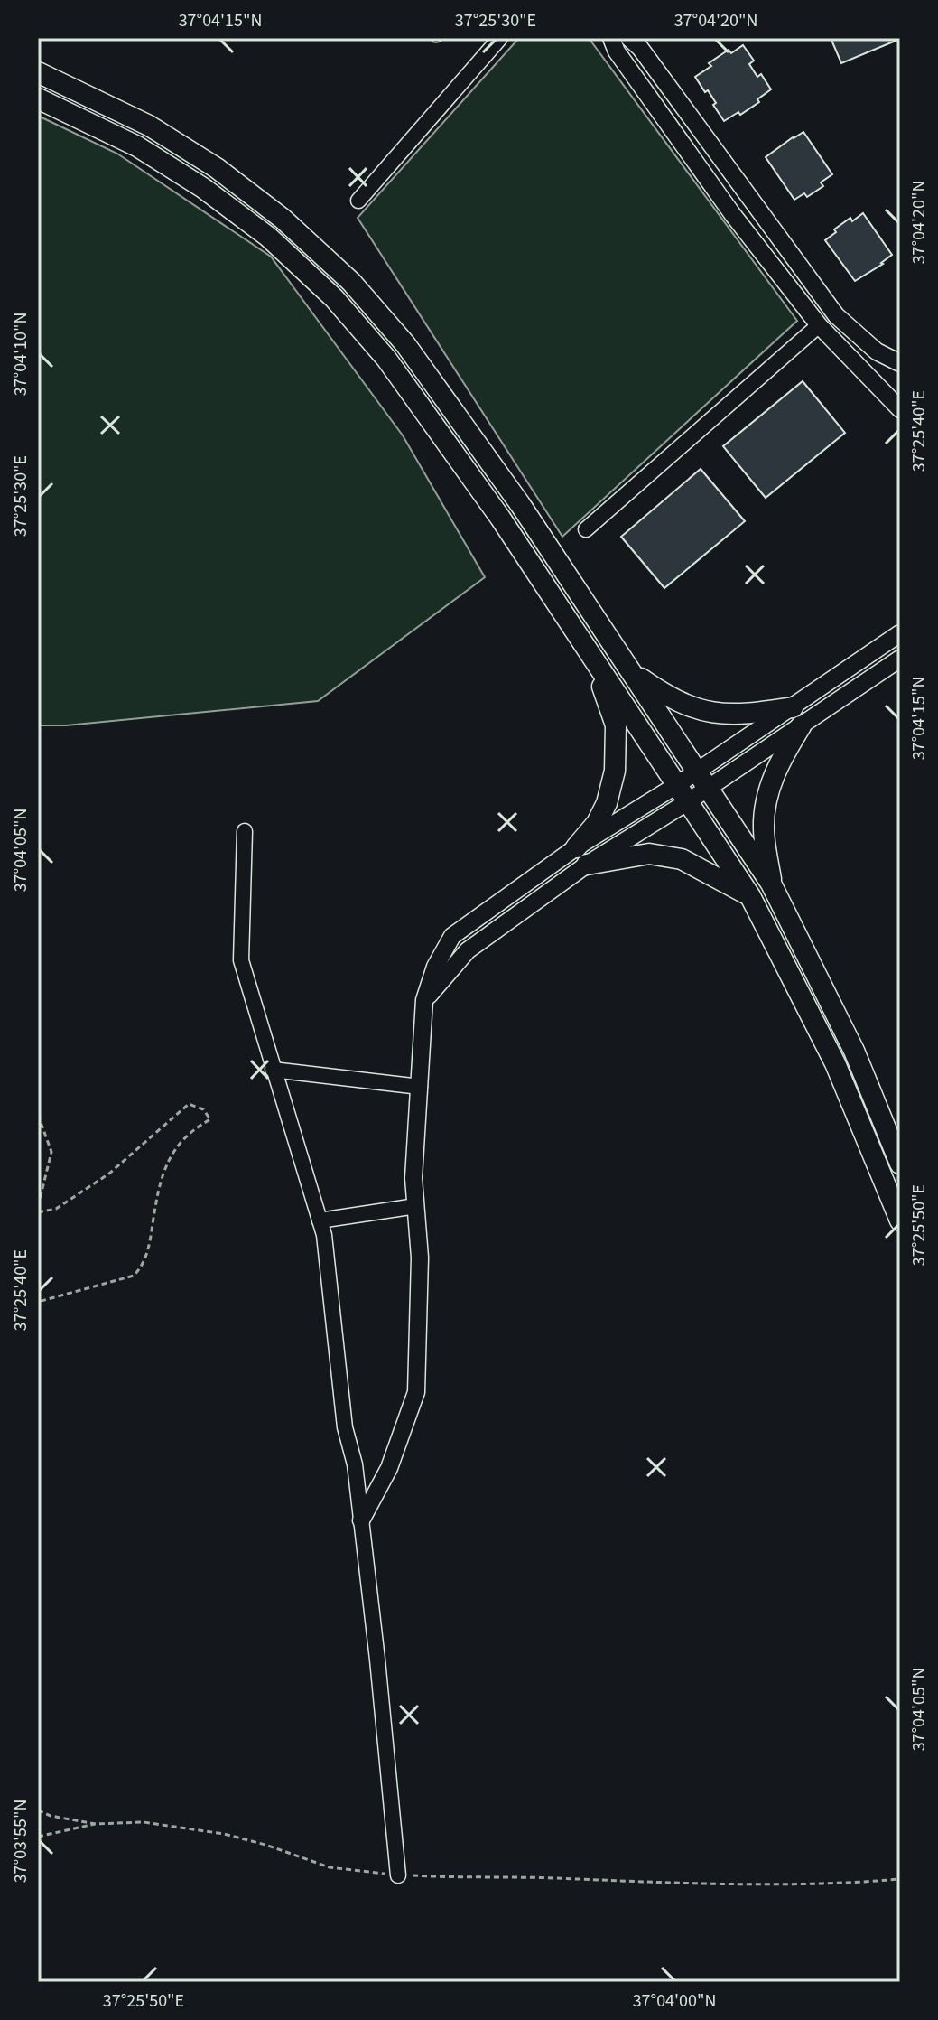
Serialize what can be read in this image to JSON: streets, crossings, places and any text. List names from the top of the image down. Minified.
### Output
{"coordinates":["37°04'15\"N","37°25'30\"E","37°04'20\"N","37°04'10\"N","37°25'40\"E","37°04'05\"N","37°25'50\"E","37°03'55\"N","37°04'00\"N"]}
